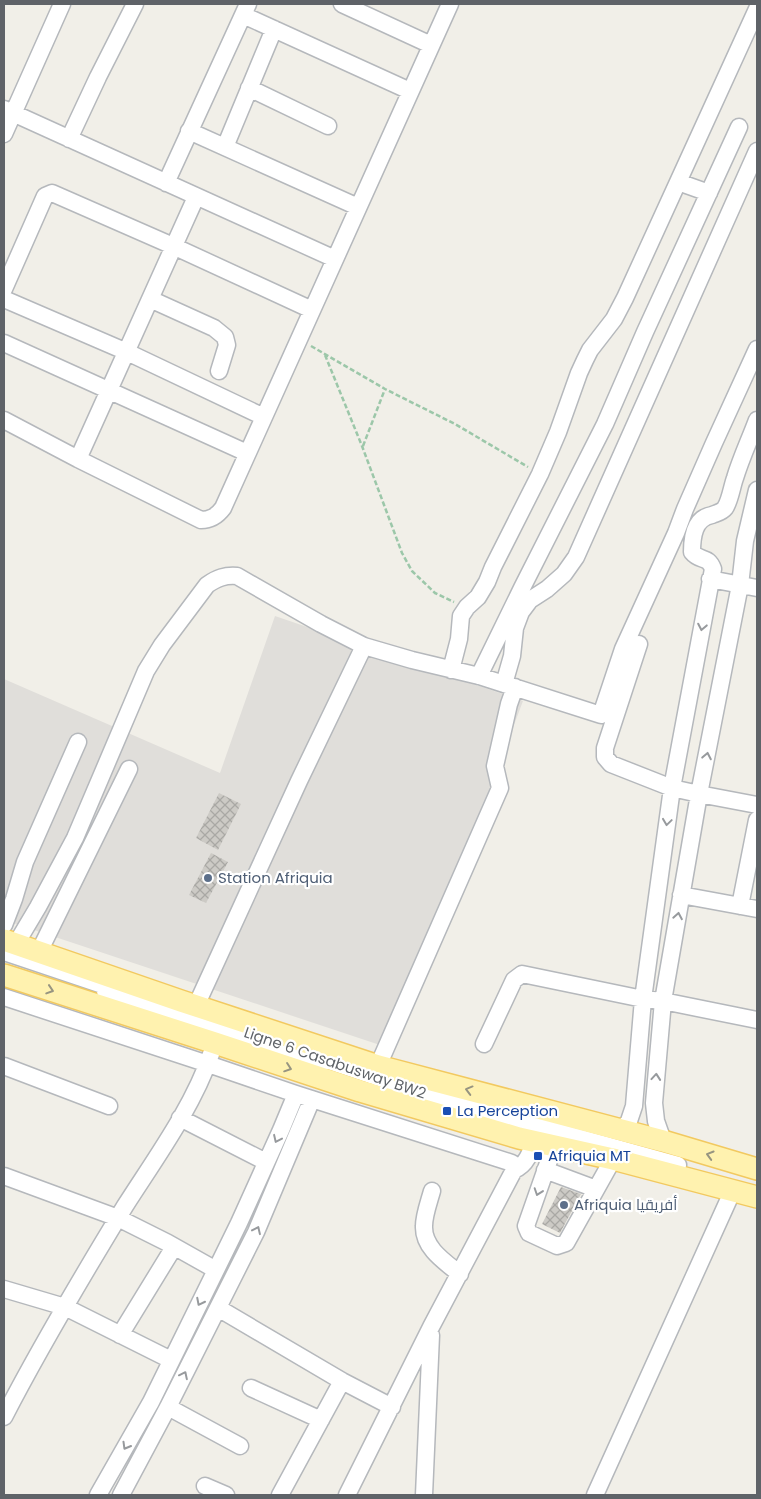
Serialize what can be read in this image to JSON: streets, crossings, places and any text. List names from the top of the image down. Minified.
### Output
{"streets":{"street":["Ligne 6 Casabusway BW2"]},"places":{"other":["Station Afriquia","Afriquia أفريقيا"],"transit":["La Perception","Afriquia MT"]}}
